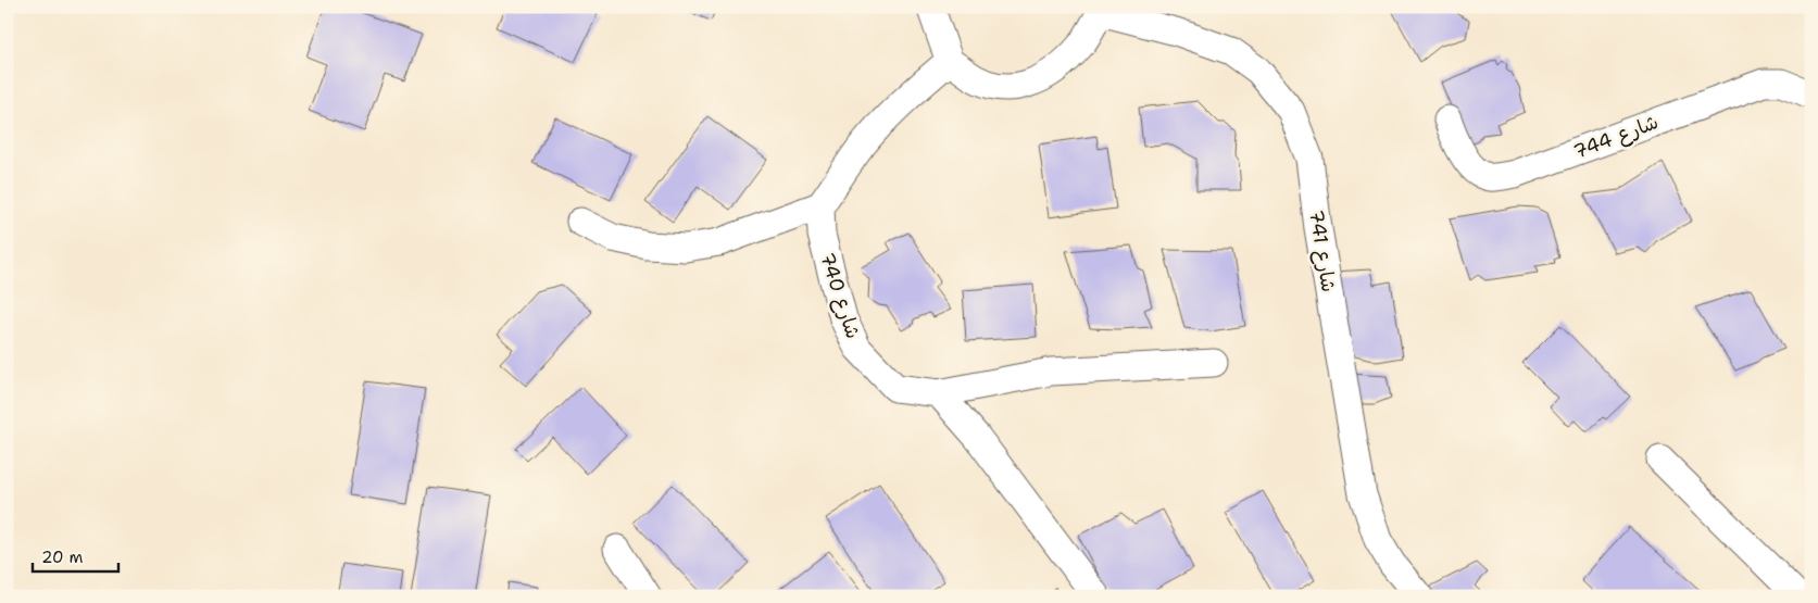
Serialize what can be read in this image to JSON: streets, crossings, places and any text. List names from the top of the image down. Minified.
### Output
{"streets":{"street":["شارع 744","شارع 741","شارع 740"]},"scale_bar":"20 m"}
